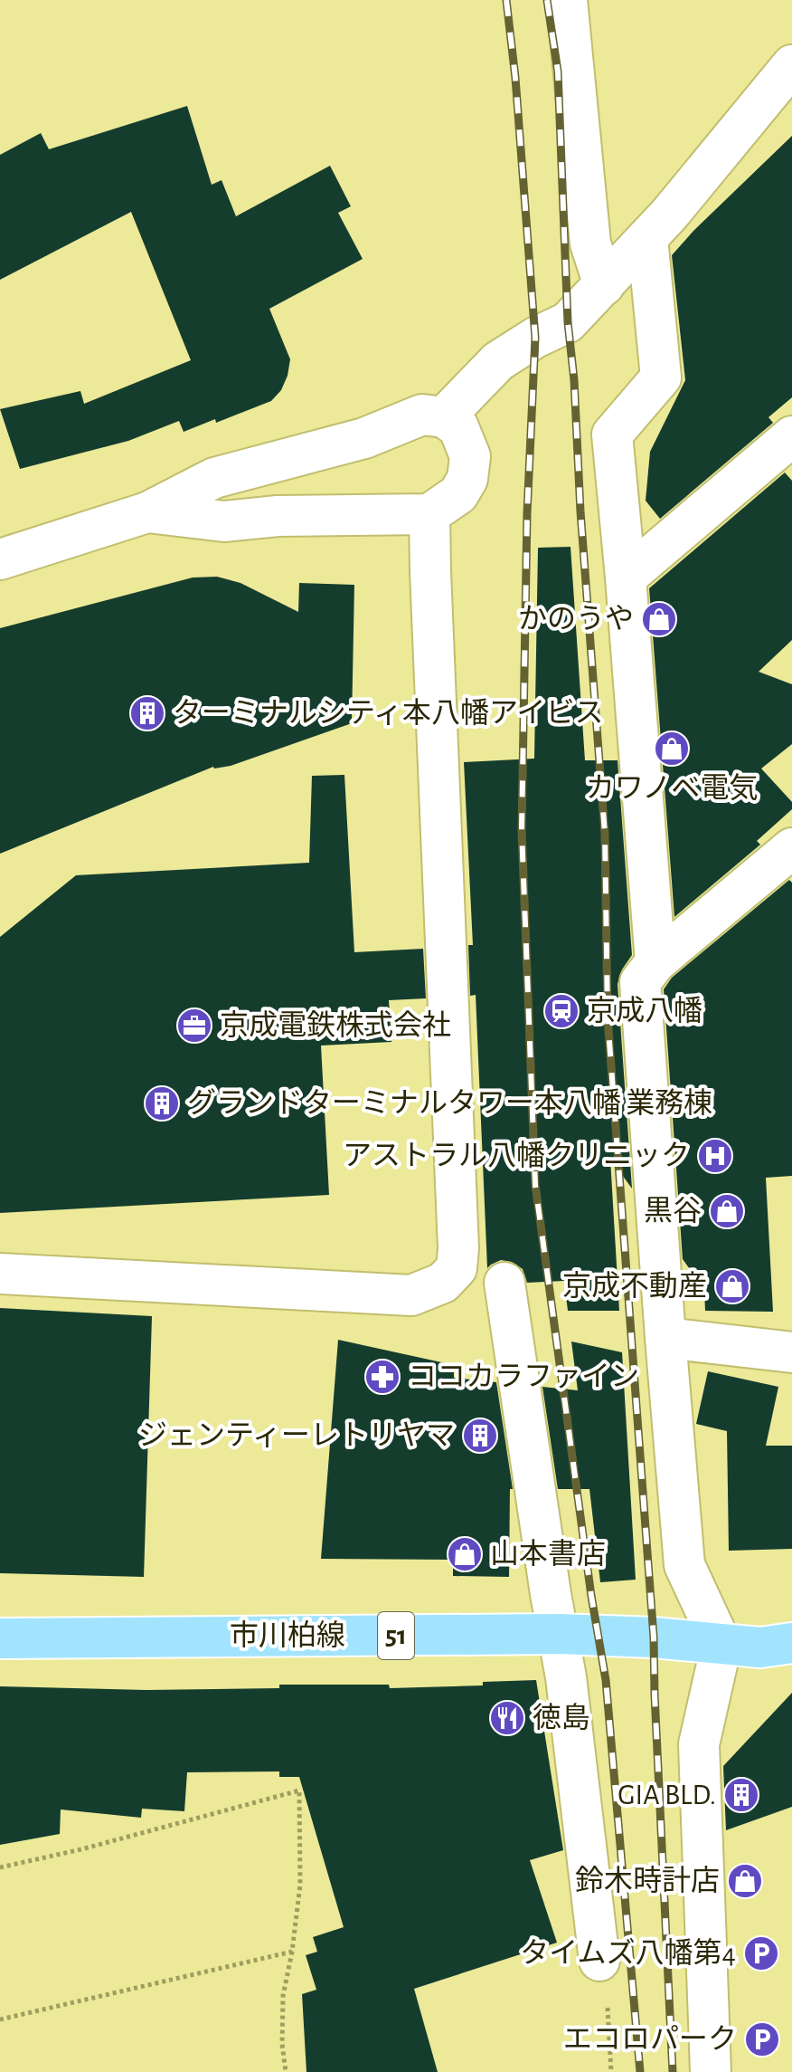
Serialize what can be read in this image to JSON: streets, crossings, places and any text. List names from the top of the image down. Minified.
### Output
{"streets":{"main road":["市川柏線","51"]},"places":{"shop":["かのうや","カワノベ電気","黒谷","京成不動産","山本書店","鈴木時計店"],"building":["ターミナルシティ本八幡アイビス","グランドターミナルタワー本八幡 業務棟","ジェンティーレトリヤマ","GIA BLD."],"station":["京成八幡"],"office":["京成電鉄株式会社"],"hospital":["アストラル八幡クリニック"],"pharmacy":["ココカラファイン"],"restaurant":["徳島"],"parking":["タイムズ八幡第4","エコロパーク"]}}
